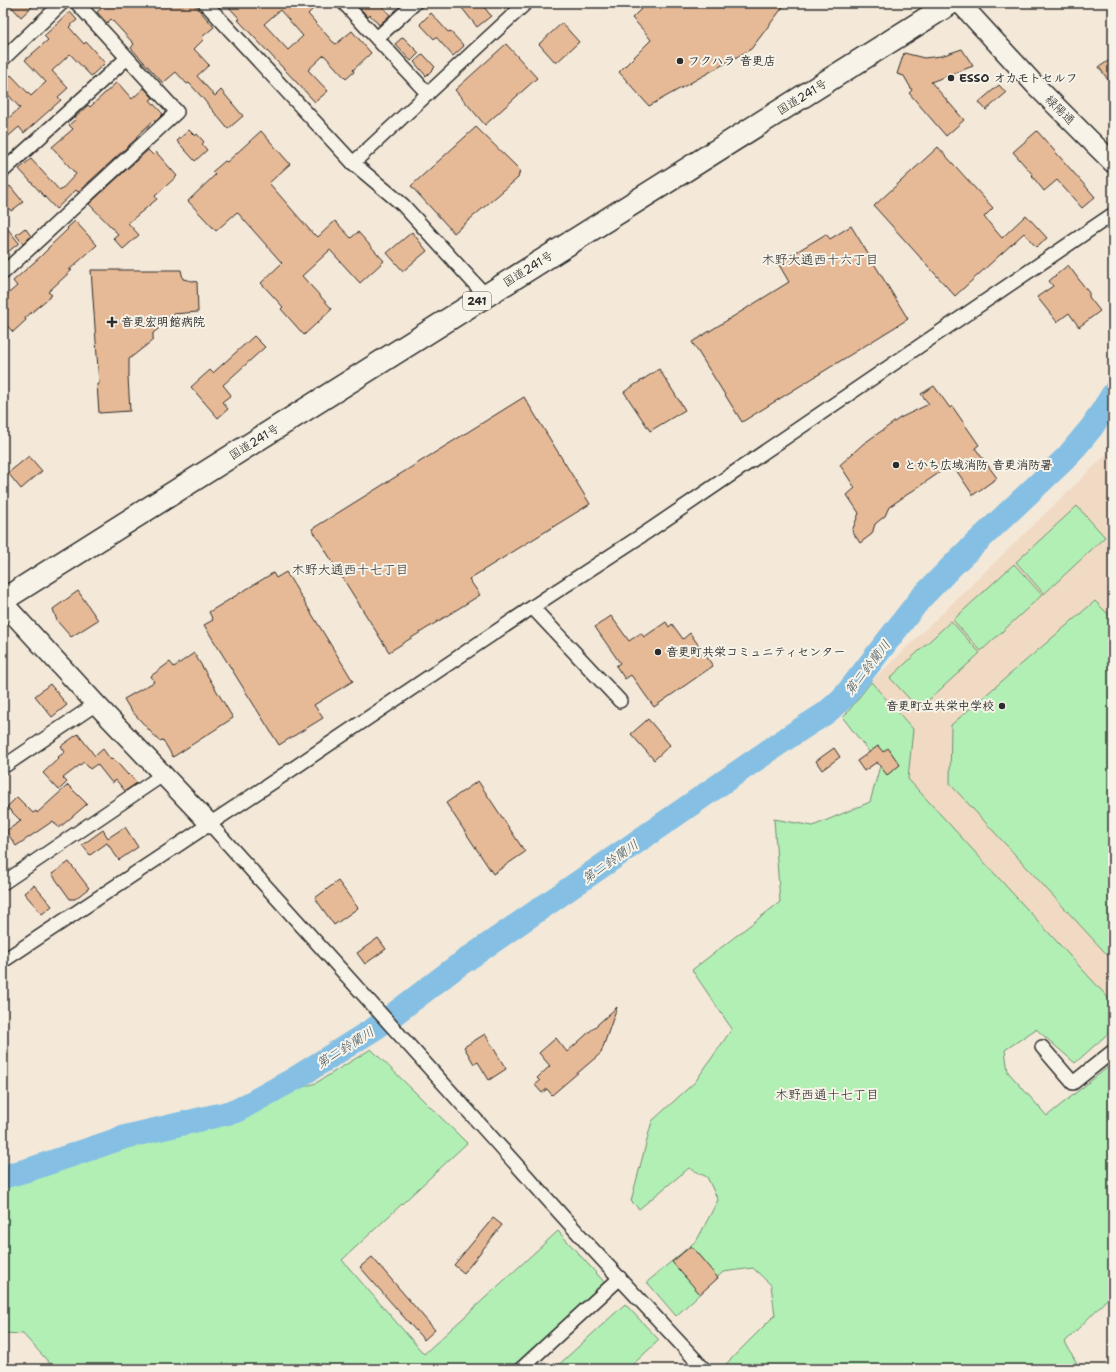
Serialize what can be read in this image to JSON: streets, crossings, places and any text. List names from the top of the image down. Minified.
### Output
{"streets":{"highway":["国道241号","241"],"street":["緑陽通"]},"districts":["木野大通西十六丁目","木野大通西十七丁目","木野西通十七丁目"],"water":["第二鈴蘭川"],"places":{"other":["フクハラ 音更店","ESSO オカモトセルフ","とかち広域消防 音更消防署","音更町共栄コミュニティセンター","音更町立共栄中学校"],"health":["音更宏明館病院"]}}
